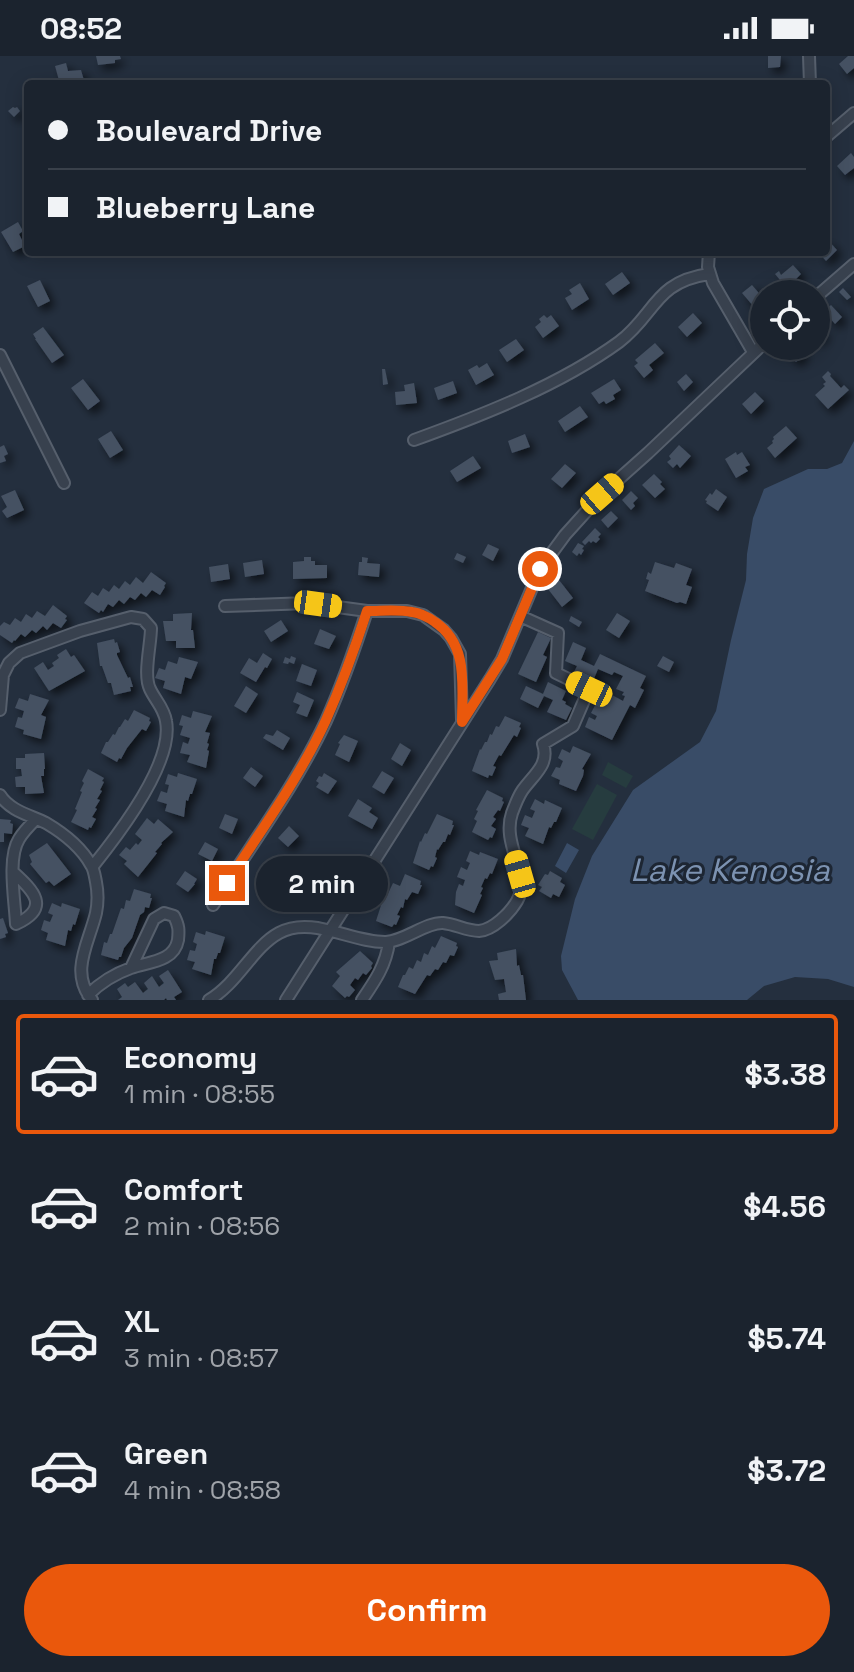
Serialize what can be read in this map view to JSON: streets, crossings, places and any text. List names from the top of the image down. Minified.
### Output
{"water":["Lake Kenosia"],"page":{"status":"08:52","banner":["Boulevard Drive","Blueberry Lane"],"bubble":"2 min","list":[{"name":"Economy","note":"1 min · 08:55","value":"$3.38"},{"name":"Comfort","note":"2 min · 08:56","value":"$4.56"},{"name":"XL","note":"3 min · 08:57","value":"$5.74"},{"name":"Green","note":"4 min · 08:58","value":"$3.72"}],"buttons":"Confirm"}}
